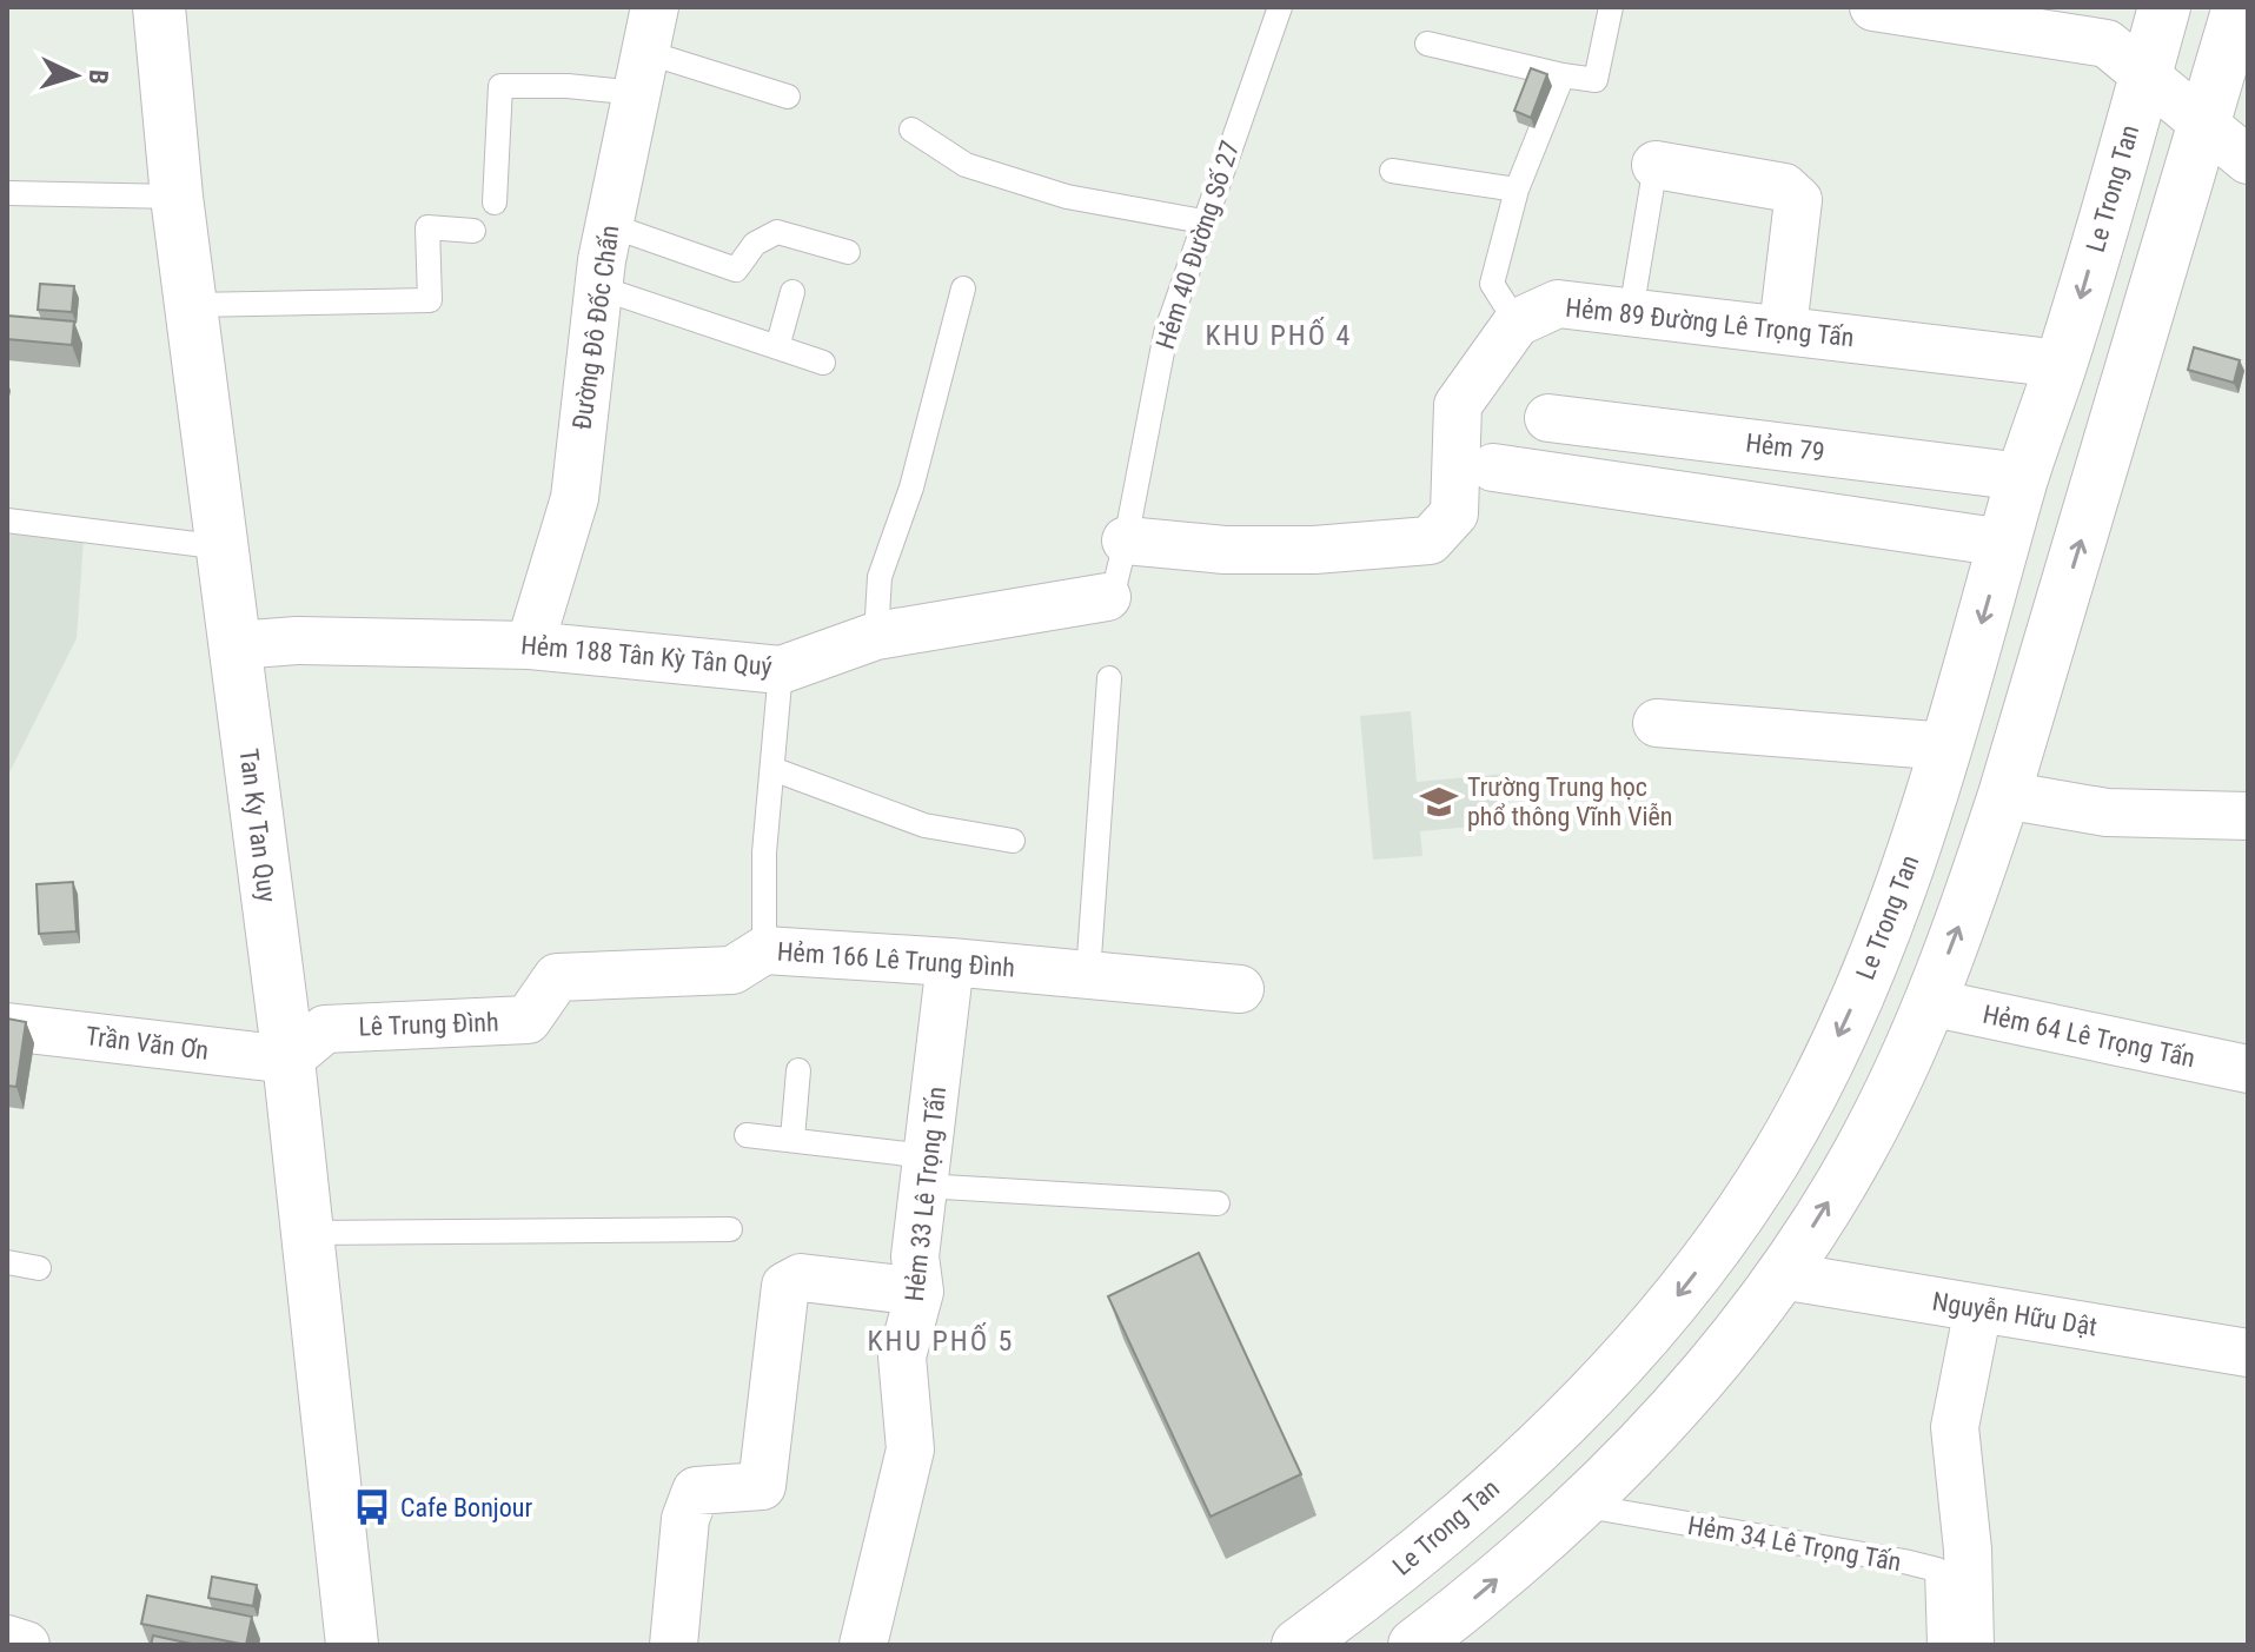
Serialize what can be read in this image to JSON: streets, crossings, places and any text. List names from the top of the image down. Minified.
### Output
{"streets":{"main road":["Le Trong Tan","Tan Ky Tan Quy"],"street":["Hẻm 89 Đường Lê Trọng Tấn","Đường Đô Đốc Chấn","Hẻm 79","Hẻm 188 Tân Kỳ Tân Quý","Hẻm 166 Lê Trung Đình","Lê Trung Đình","Hẻm 64 Lê Trọng Tấn","Trần Văn Ơn","Hẻm 33 Lê Trọng Tấn","Nguyễn Hữu Dật"],"lane":["Hẻm 40 Đường Số 27","Hẻm 34 Lê Trọng Tấn"]},"crossings":[["Le Trong Tan","Hẻm 89 Đường Lê Trọng Tấn"],["Le Trong Tan","Hẻm 79"],["Hẻm 40 Đường Số 27","Hẻm 188 Tân Kỳ Tân Quý"],["Đường Đô Đốc Chấn","Hẻm 188 Tân Kỳ Tân Quý"],["Hẻm 188 Tân Kỳ Tân Quý","Tan Ky Tan Quy"],["Tan Ky Tan Quy","Lê Trung Đình"],["Tan Ky Tan Quy","Trần Văn Ơn"],["Hẻm 166 Lê Trung Đình","Lê Trung Đình"],["Hẻm 166 Lê Trung Đình","Hẻm 33 Lê Trọng Tấn"],["Lê Trung Đình","Trần Văn Ơn"]],"districts":["KHU PHỐ 4","KHU PHỐ 5"],"places":{"school or university":["Trường Trung học phổ thông Vĩnh Viễn"],"bus stop":["Cafe Bonjour"]},"north":"right"}
